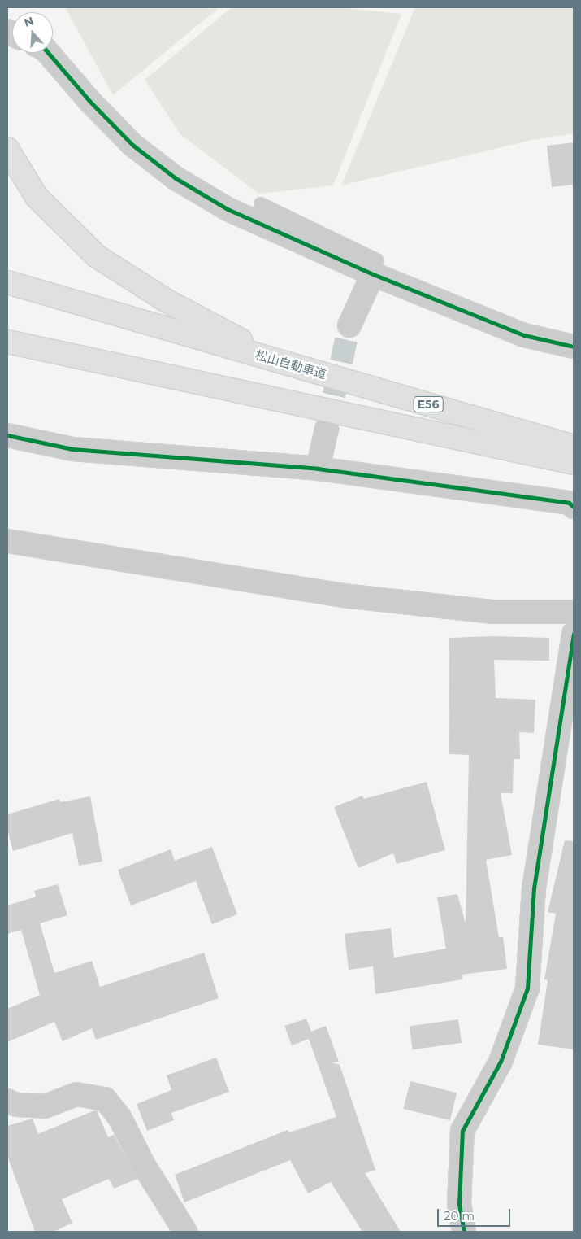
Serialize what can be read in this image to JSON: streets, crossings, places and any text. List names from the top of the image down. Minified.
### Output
{"streets":{"highway":["松山自動車道","E56"]},"scale_bar":"20 m","north":"top"}
